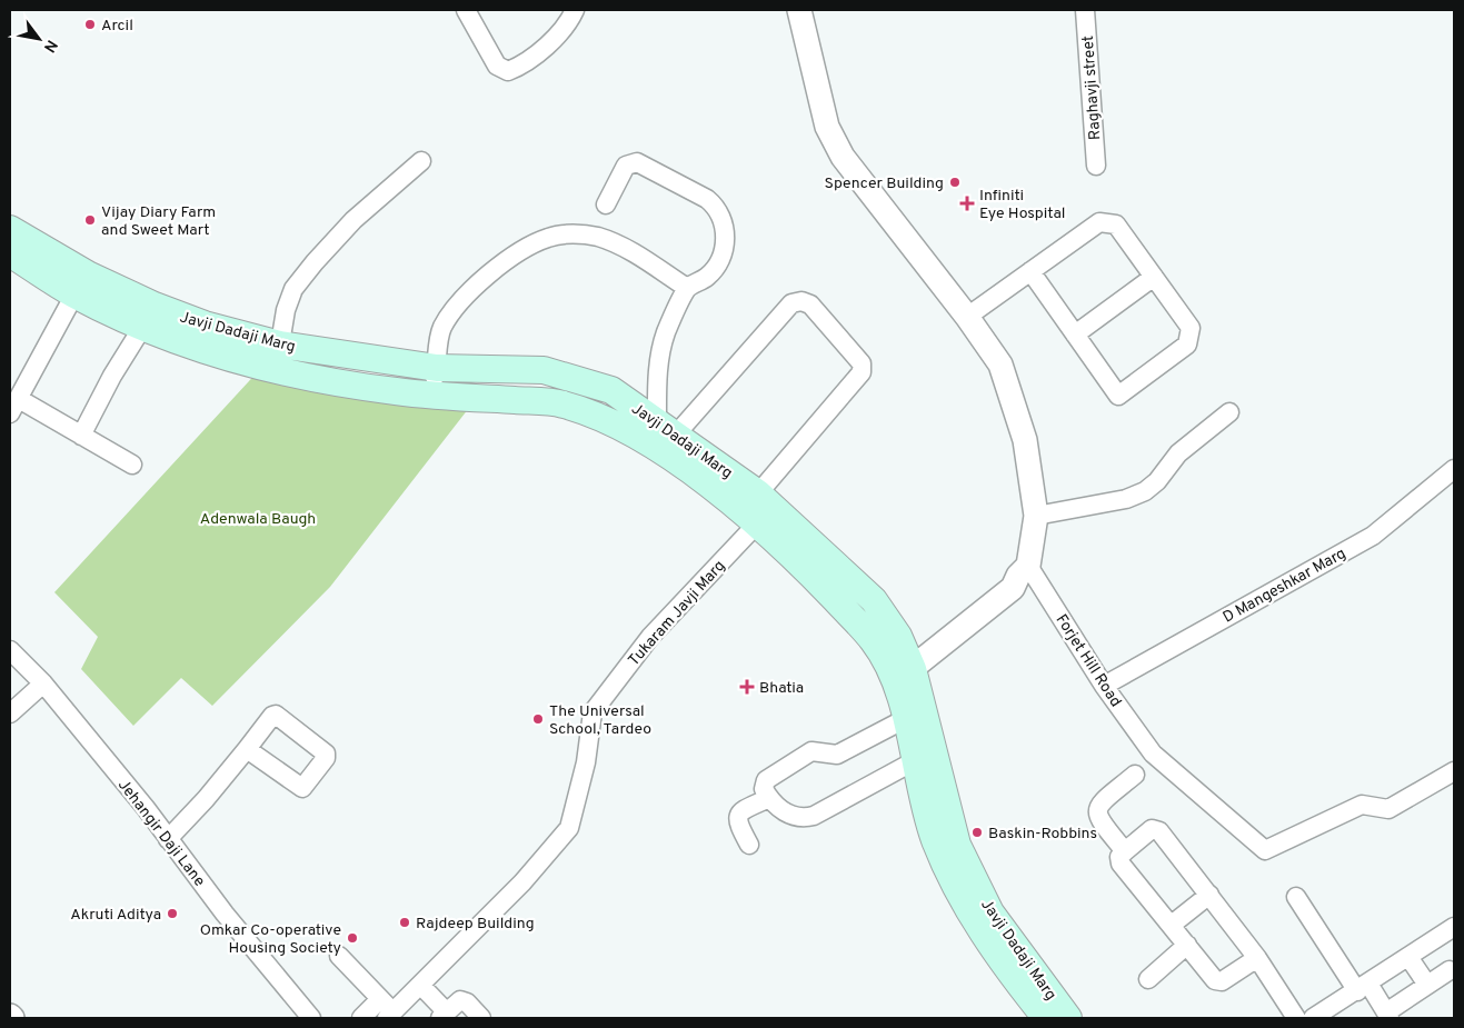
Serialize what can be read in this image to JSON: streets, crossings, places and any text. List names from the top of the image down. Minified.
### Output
{"streets":{"main road":["Javji Dadaji Marg"],"street":["Raghavji street","D Mangeshkar Marg","Tukaram Javji Marg","Forjet Hill Road","Jehangir Daji Lane"]},"crossings":[["Javji Dadaji Marg","Tukaram Javji Marg"],["D Mangeshkar Marg","Forjet Hill Road"]],"parks":["Adenwala Baugh"],"places":{"other":["Arcil","Spencer Building","Vijay Diary Farm and Sweet Mart","The Universal School, Tardeo","Baskin-Robbins","Akruti Aditya","Rajdeep Building","Omkar Co-operative Housing Society"],"health":["Infiniti Eye Hospital","Bhatia"]},"north":"bottom right"}
